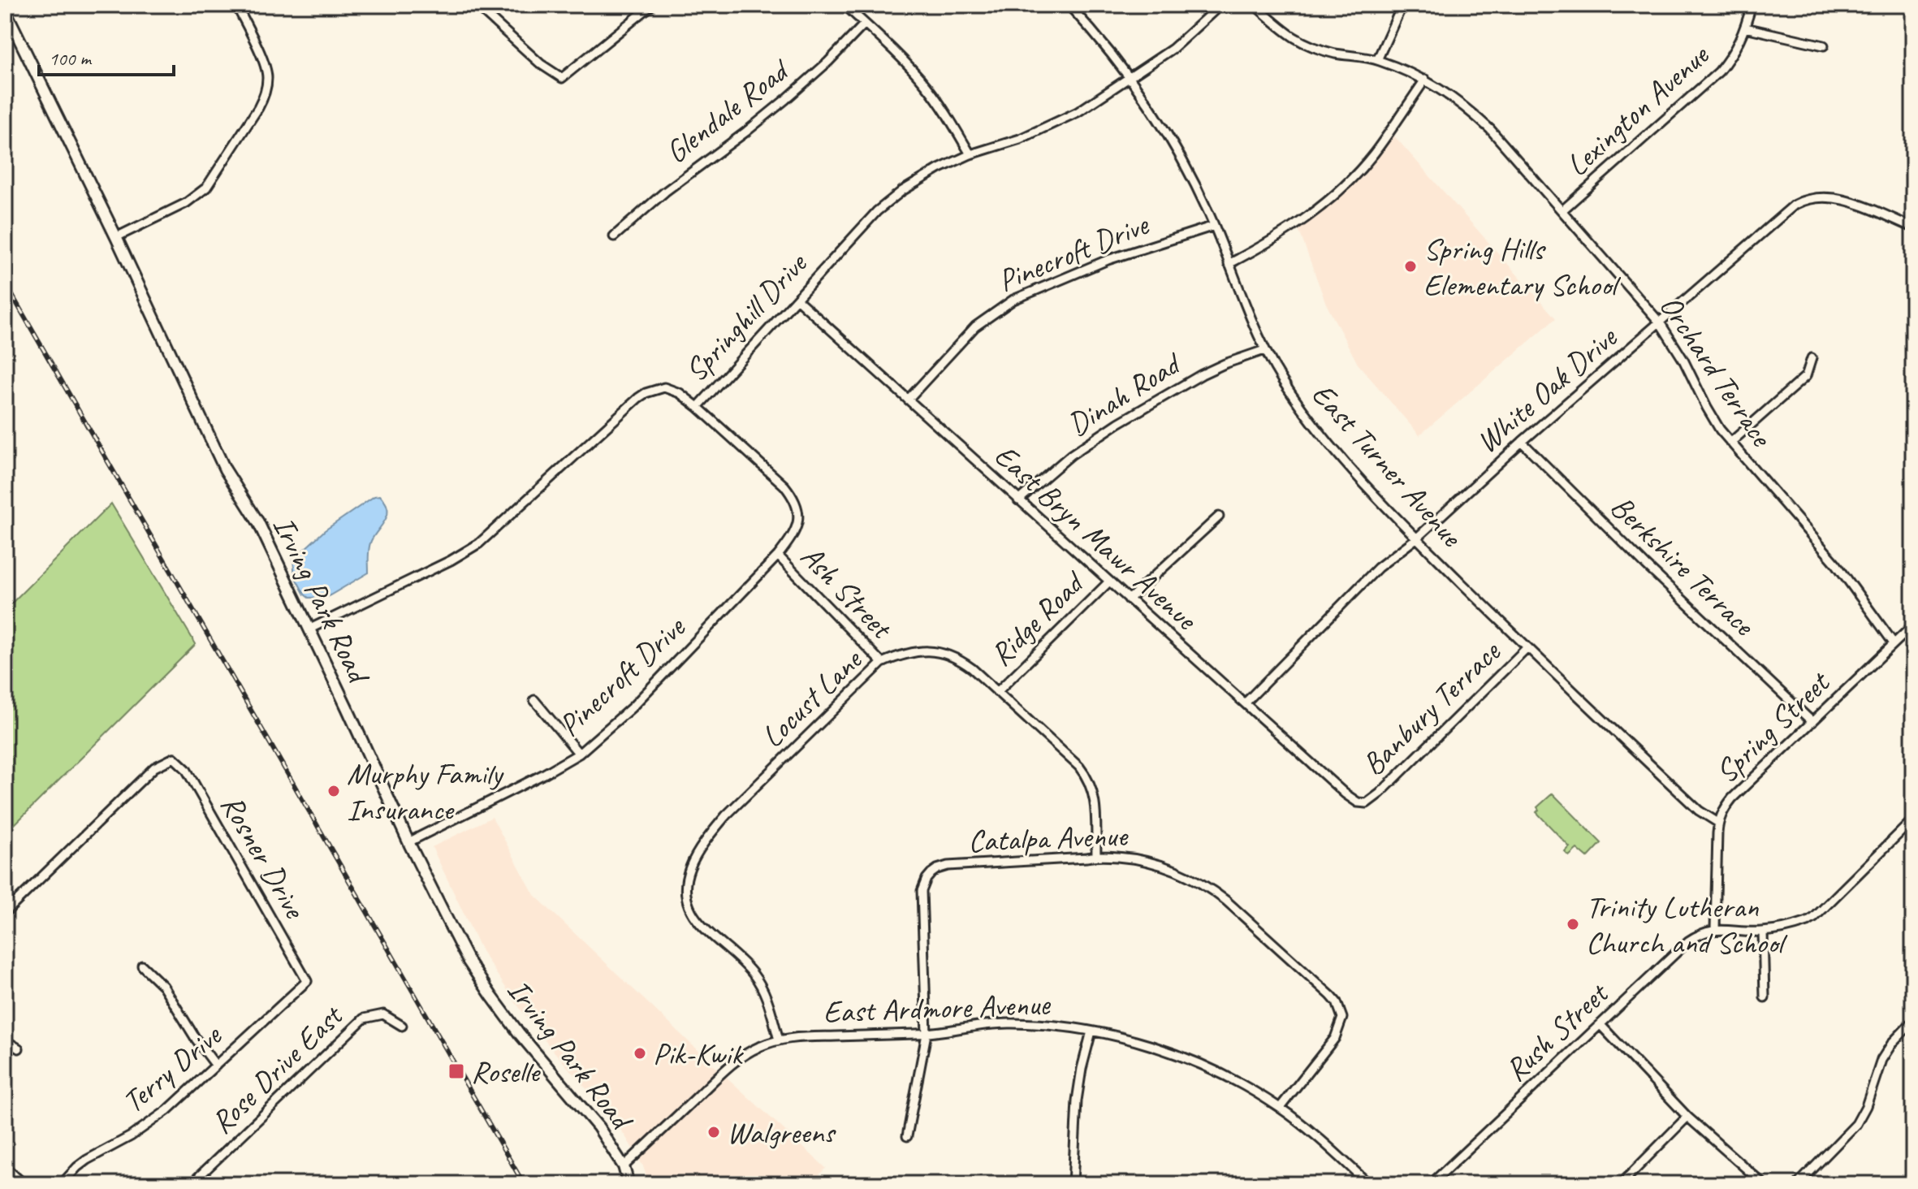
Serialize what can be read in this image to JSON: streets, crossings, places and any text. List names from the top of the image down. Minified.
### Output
{"streets":{"main road":["Irving Park Road"],"street":["Lexington Avenue","Glendale Road","Pinecroft Drive","Springhill Drive","Orchard Terrace","White Oak Drive","Dinah Road","East Turner Avenue","East Bryn Mawr Avenue","Berkshire Terrace","Ash Street","Ridge Road","Locust Lane","Banbury Terrace","Spring Street","Catalpa Avenue","Rosner Drive","East Ardmore Avenue","Rush Street","Terry Drive","Rose Drive East"]},"crossings":[["Lexington Avenue","Orchard Terrace"],["Pinecroft Drive","East Turner Avenue"],["Pinecroft Drive","East Bryn Mawr Avenue"],["Pinecroft Drive","Ash Street"],["Pinecroft Drive","Irving Park Road"],["Springhill Drive","East Turner Avenue"],["Springhill Drive","East Bryn Mawr Avenue"],["Springhill Drive","Ash Street"],["Springhill Drive","Irving Park Road"],["Orchard Terrace","White Oak Drive"],["Orchard Terrace","Spring Street"],["White Oak Drive","East Turner Avenue"],["White Oak Drive","East Bryn Mawr Avenue"],["White Oak Drive","Berkshire Terrace"],["Dinah Road","East Turner Avenue"],["Dinah Road","East Bryn Mawr Avenue"],["East Turner Avenue","Banbury Terrace"],["East Turner Avenue","Spring Street"],["East Bryn Mawr Avenue","Ridge Road"],["East Bryn Mawr Avenue","Banbury Terrace"],["Berkshire Terrace","Spring Street"],["Ash Street","Locust Lane"],["Irving Park Road","East Ardmore Avenue"],["Ridge Road","Locust Lane"],["Locust Lane","Catalpa Avenue"],["Locust Lane","East Ardmore Avenue"],["Spring Street","Rush Street"],["Catalpa Avenue","East Ardmore Avenue"],["Rosner Drive","Terry Drive"]],"places":{"other":["Spring Hills Elementary School","Murphy Family Insurance","Trinity Lutheran Church and School","Pik-Kwik","Walgreens"],"transit":["Roselle"]},"scale_bar":"100 m"}
